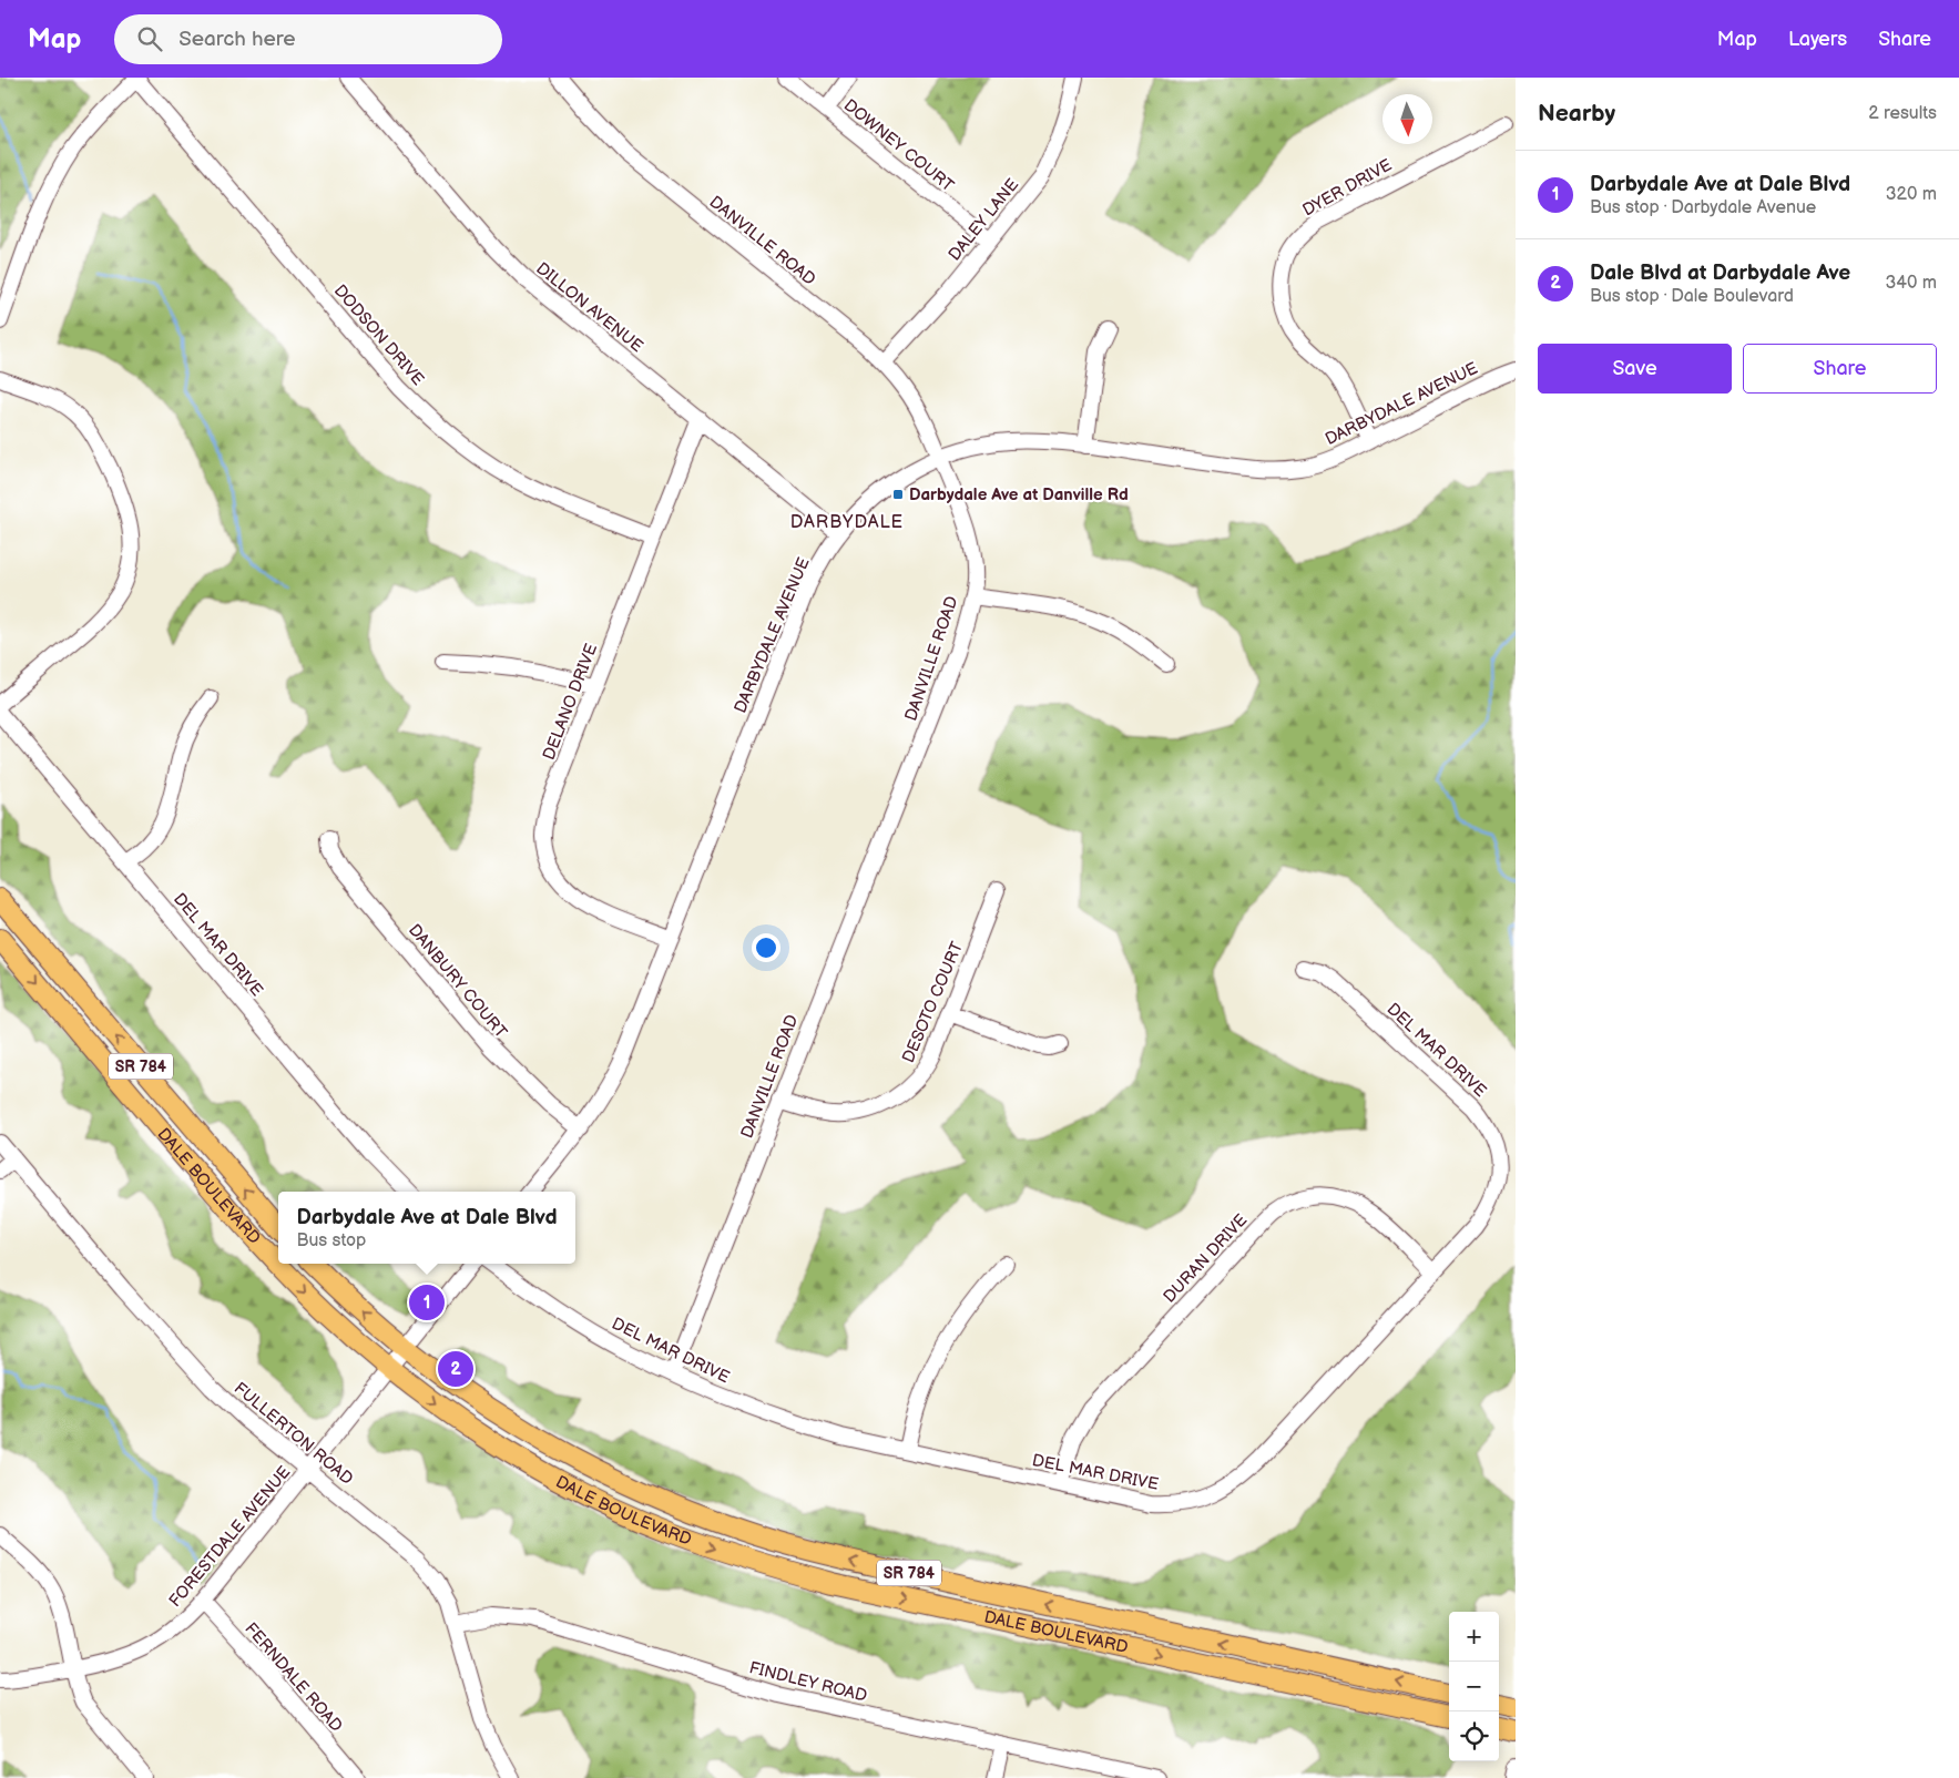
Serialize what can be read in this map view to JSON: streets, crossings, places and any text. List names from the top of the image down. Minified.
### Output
{"streets":{"main road":["SR 784","DALE BOULEVARD"],"street":["DOWNEY COURT","DYER DRIVE","DALEY LANE","DANVILLE ROAD","DILLON AVENUE","DODSON DRIVE","DARBYDALE AVENUE","DELANO DRIVE","DEL MAR DRIVE","DANBURY COURT","DESOTO COURT","DURAN DRIVE","FULLERTON ROAD","FORESTDALE AVENUE","FERNDALE ROAD","FINDLEY ROAD"]},"crossings":[["DOWNEY COURT","DALEY LANE"],["DYER DRIVE","DARBYDALE AVENUE"],["DALEY LANE","DANVILLE ROAD"],["DANVILLE ROAD","DARBYDALE AVENUE"],["DANVILLE ROAD","DEL MAR DRIVE"],["DANVILLE ROAD","DESOTO COURT"],["DILLON AVENUE","DARBYDALE AVENUE"],["DILLON AVENUE","DELANO DRIVE"],["DODSON DRIVE","DELANO DRIVE"],["DARBYDALE AVENUE","DELANO DRIVE"],["DARBYDALE AVENUE","DANBURY COURT"],["DEL MAR DRIVE","DURAN DRIVE"],["DALE BOULEVARD","FORESTDALE AVENUE"],["FULLERTON ROAD","FORESTDALE AVENUE"],["FULLERTON ROAD","FINDLEY ROAD"],["FORESTDALE AVENUE","FERNDALE ROAD"]],"districts":["DARBYDALE"],"places":{"transit":["Darbydale Ave at Danville Rd"]},"north":"bottom","page":{"header":"Map","search":"Search here","nav":["Map","Layers","Share"],"heading":["Nearby","2 results"],"list":[{"mark":"1","name":"Darbydale Ave at Dale Blvd","note":"Bus stop · Darbydale Avenue","value":"320 m"},{"mark":"2","name":"Dale Blvd at Darbydale Ave","note":"Bus stop · Dale Boulevard","value":"340 m"}],"buttons":["Save","Share"],"popup":["Darbydale Ave at Dale Blvd","Bus stop"],"pins":["1","2"],"map_buttons":["+","−"]}}
